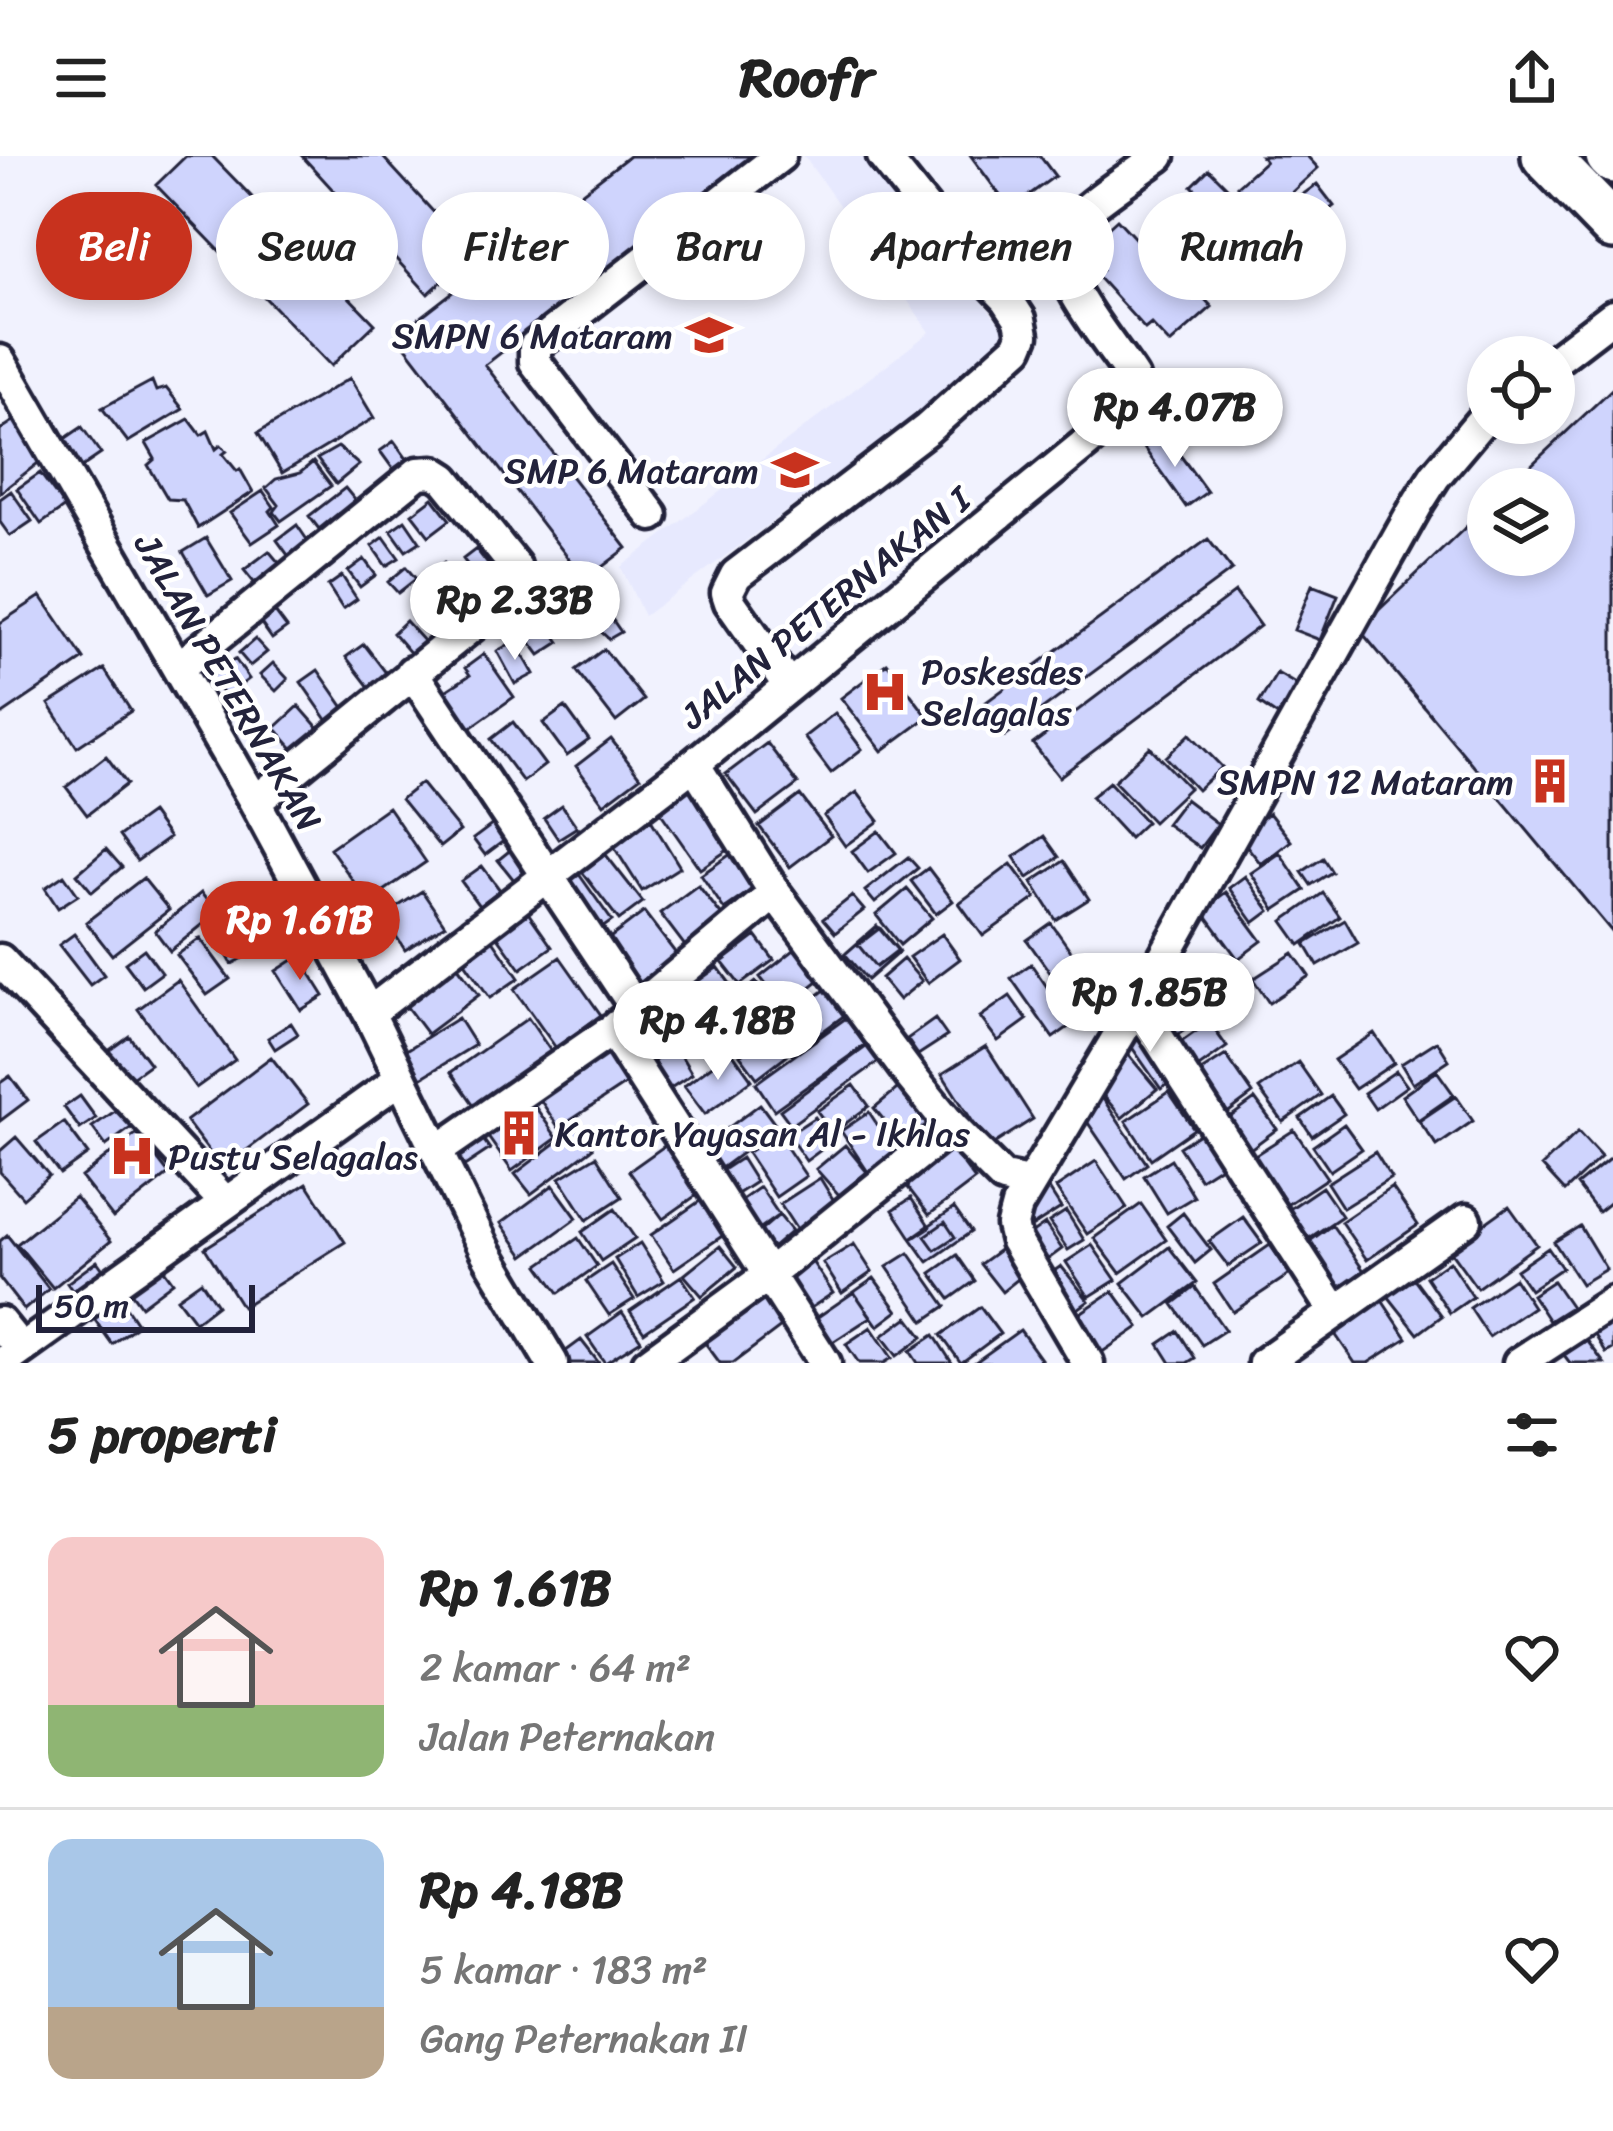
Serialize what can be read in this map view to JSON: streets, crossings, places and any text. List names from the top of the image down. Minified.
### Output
{"streets":{"street":["JALAN PETERNAKAN I","JALAN PETERNAKAN"]},"crossings":[["JALAN PETERNAKAN I","JALAN PETERNAKAN"]],"places":{"school or university":["SMPN 6 Mataram","SMP 6 Mataram"],"hospital":["Poskesdes Selagalas","Pustu Selagalas"],"building":["SMPN 12 Mataram","Kantor Yayasan Al - Ikhlas"]},"scale_bar":"50 m","page":{"header":"Roofr","chip":["Beli","Sewa","Filter","Baru","Apartemen","Rumah"],"price":["Rp 4.07B","Rp 2.33B","Rp 1.61B","Rp 1.85B","Rp 4.18B"],"scale":"50 m","heading":"5 properti","list":[{"name":"Rp 1.61B","note":"2 kamar · 64 m² · Jalan Peternakan"},{"name":"Rp 4.18B","note":"5 kamar · 183 m² · Gang Peternakan II"}]}}
